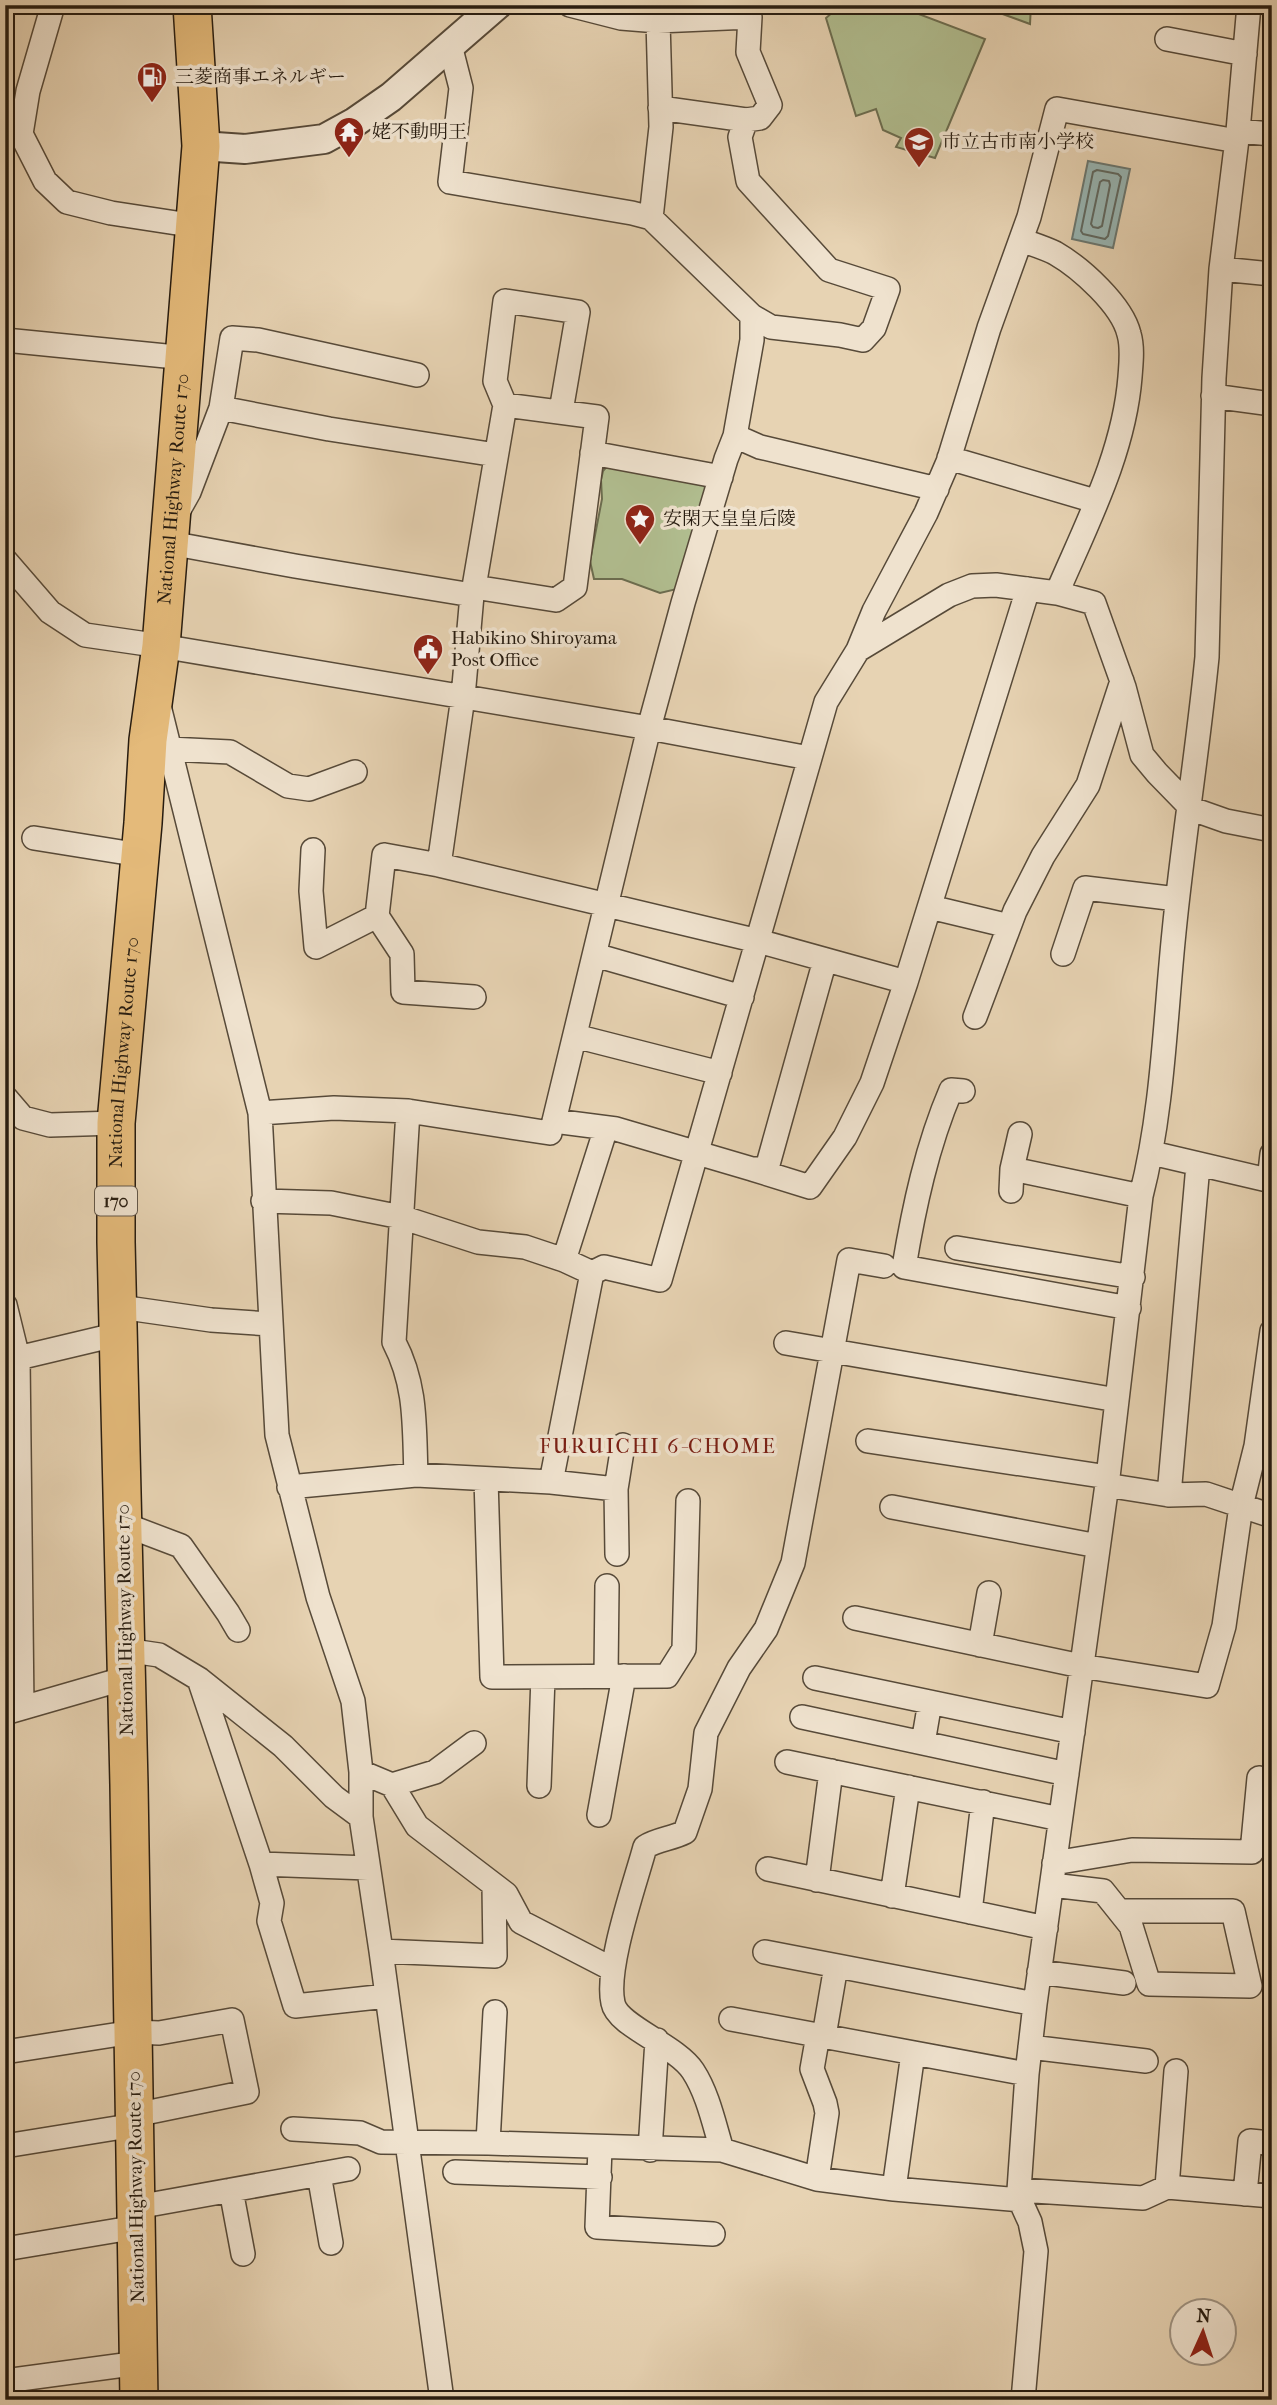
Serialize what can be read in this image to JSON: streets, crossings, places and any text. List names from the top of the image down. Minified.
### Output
{"streets":{"highway":["National Highway Route 170","170"]},"districts":["FURUICHI 6-CHOME"],"places":{"fuel station":["三菱商事エネルギー"],"temple":["姥不動明王"],"school or university":["市立古市南小学校"],"place":["安閑天皇皇后陵"],"public building":["Habikino Shiroyama Post Office"]},"north":"top"}
